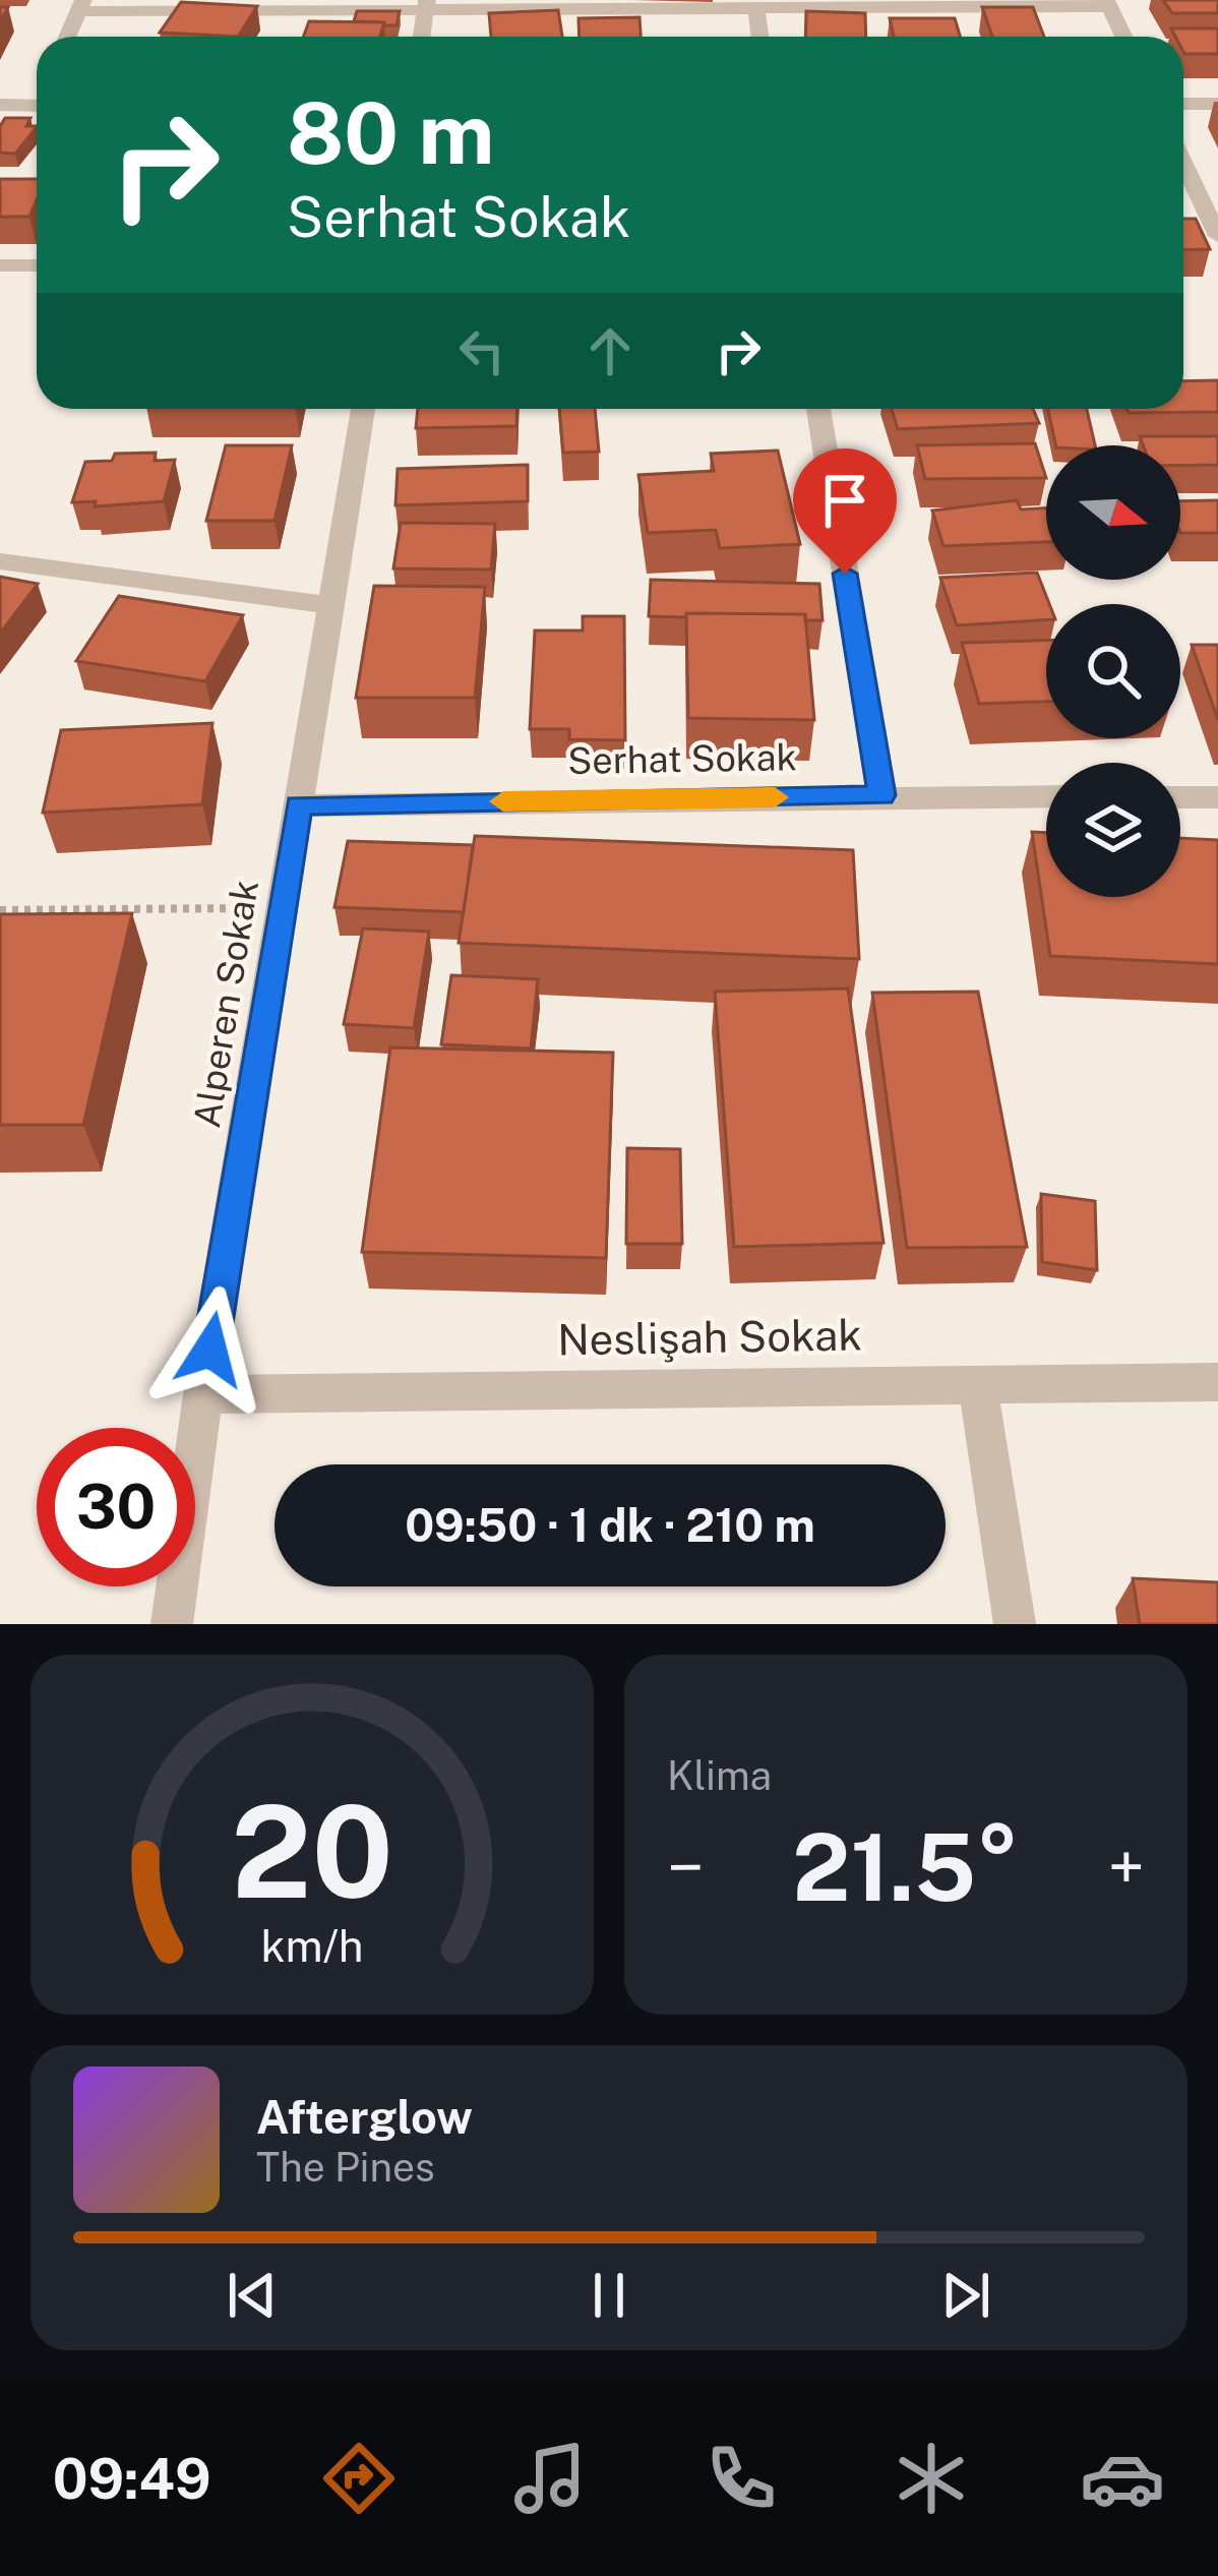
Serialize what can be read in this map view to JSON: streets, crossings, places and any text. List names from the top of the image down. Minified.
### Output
{"streets":{"street":["Serhat Sokak","Alperen Sokak","Neslişah Sokak"]},"crossings":[["Serhat Sokak","Alperen Sokak"],["Alperen Sokak","Neslişah Sokak"]],"north":"right","page":{"turn":["80 m","Serhat Sokak"],"limit":"30","trip":"09:50 · 1 dk · 210 m","tile":"Klima","heat":["−","21.5°","+"],"song":["Afterglow","The Pines"],"tabs":"09:49","gauge":["20","km/h"]}}
